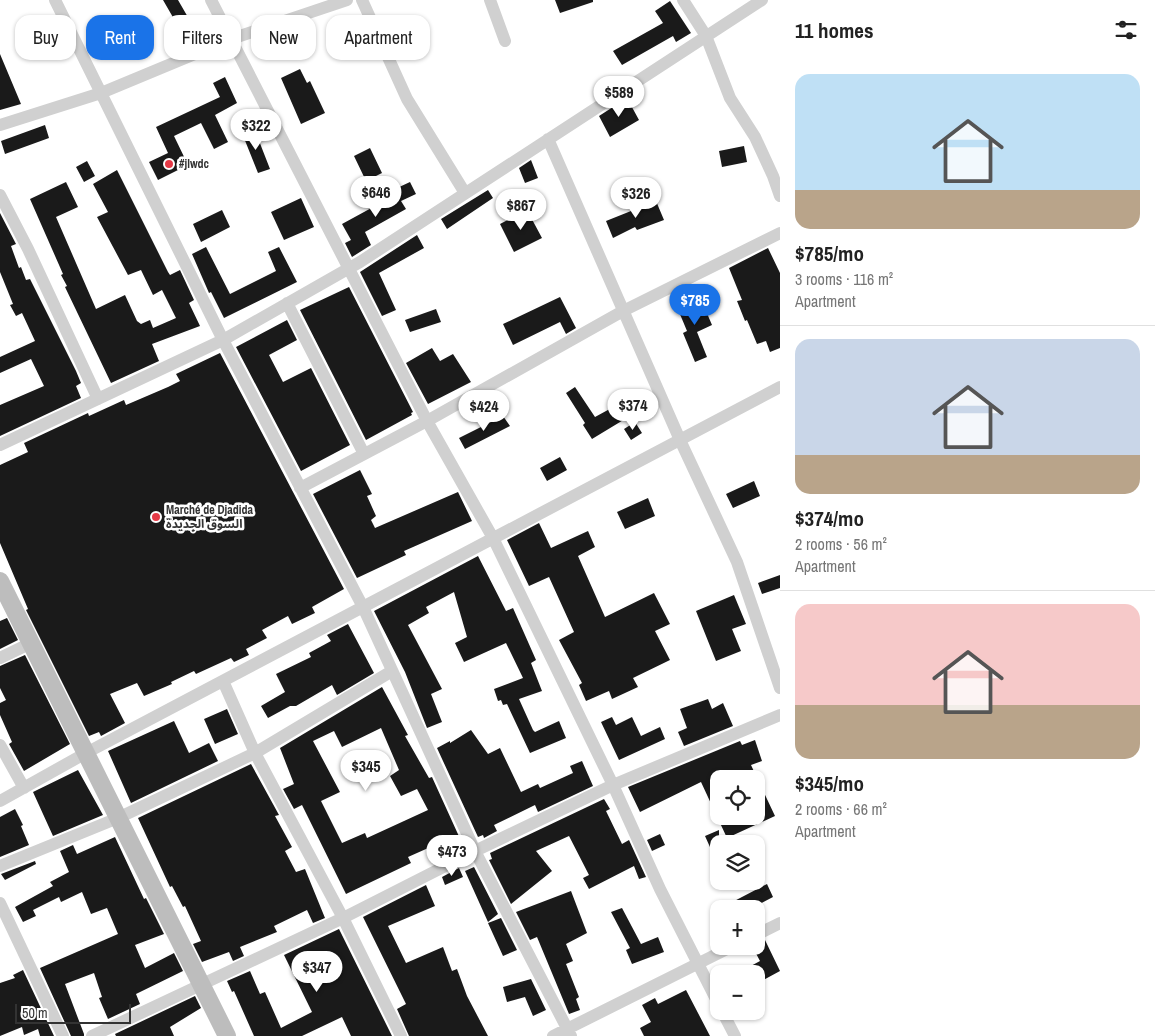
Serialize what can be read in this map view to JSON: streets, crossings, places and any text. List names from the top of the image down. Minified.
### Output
{"places":["#jlwdc","Marché de Djadida السوق الجديدة"],"scale_bar":"50 m","page":{"heading":"11 homes","chip":["Buy","Rent","Filters","New","Apartment"],"list":[{"name":"$785/mo","note":"3 rooms · 116 m² · Apartment"},{"name":"$374/mo","note":"2 rooms · 56 m² · Apartment"},{"name":"$345/mo","note":"2 rooms · 66 m² · Apartment"}],"price":["$589","$322","$646","$326","$867","$785","$374","$424","$345","$473","$347"],"map_buttons":["+","−"],"scale":"50 m"}}
